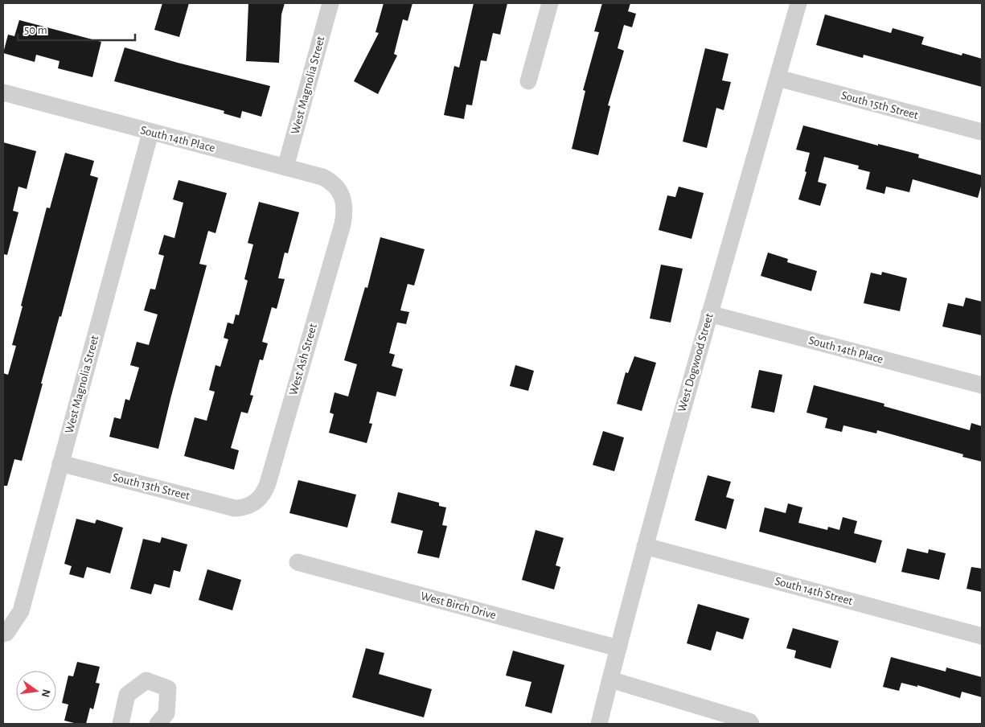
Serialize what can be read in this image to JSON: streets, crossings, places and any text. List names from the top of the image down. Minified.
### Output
{"streets":{"street":["West Magnolia Street","South 15th Street","South 14th Place","West Ash Street","West Dogwood Street","South 13th Street","South 14th Street","West Birch Drive"]},"crossings":[["West Magnolia Street","South 14th Place"],["West Magnolia Street","South 13th Street"],["South 15th Street","West Dogwood Street"],["South 14th Place","West Ash Street"],["South 14th Place","West Dogwood Street"],["West Ash Street","South 13th Street"],["West Dogwood Street","South 14th Street"],["West Dogwood Street","West Birch Drive"]],"scale_bar":"50 m","north":"right"}
